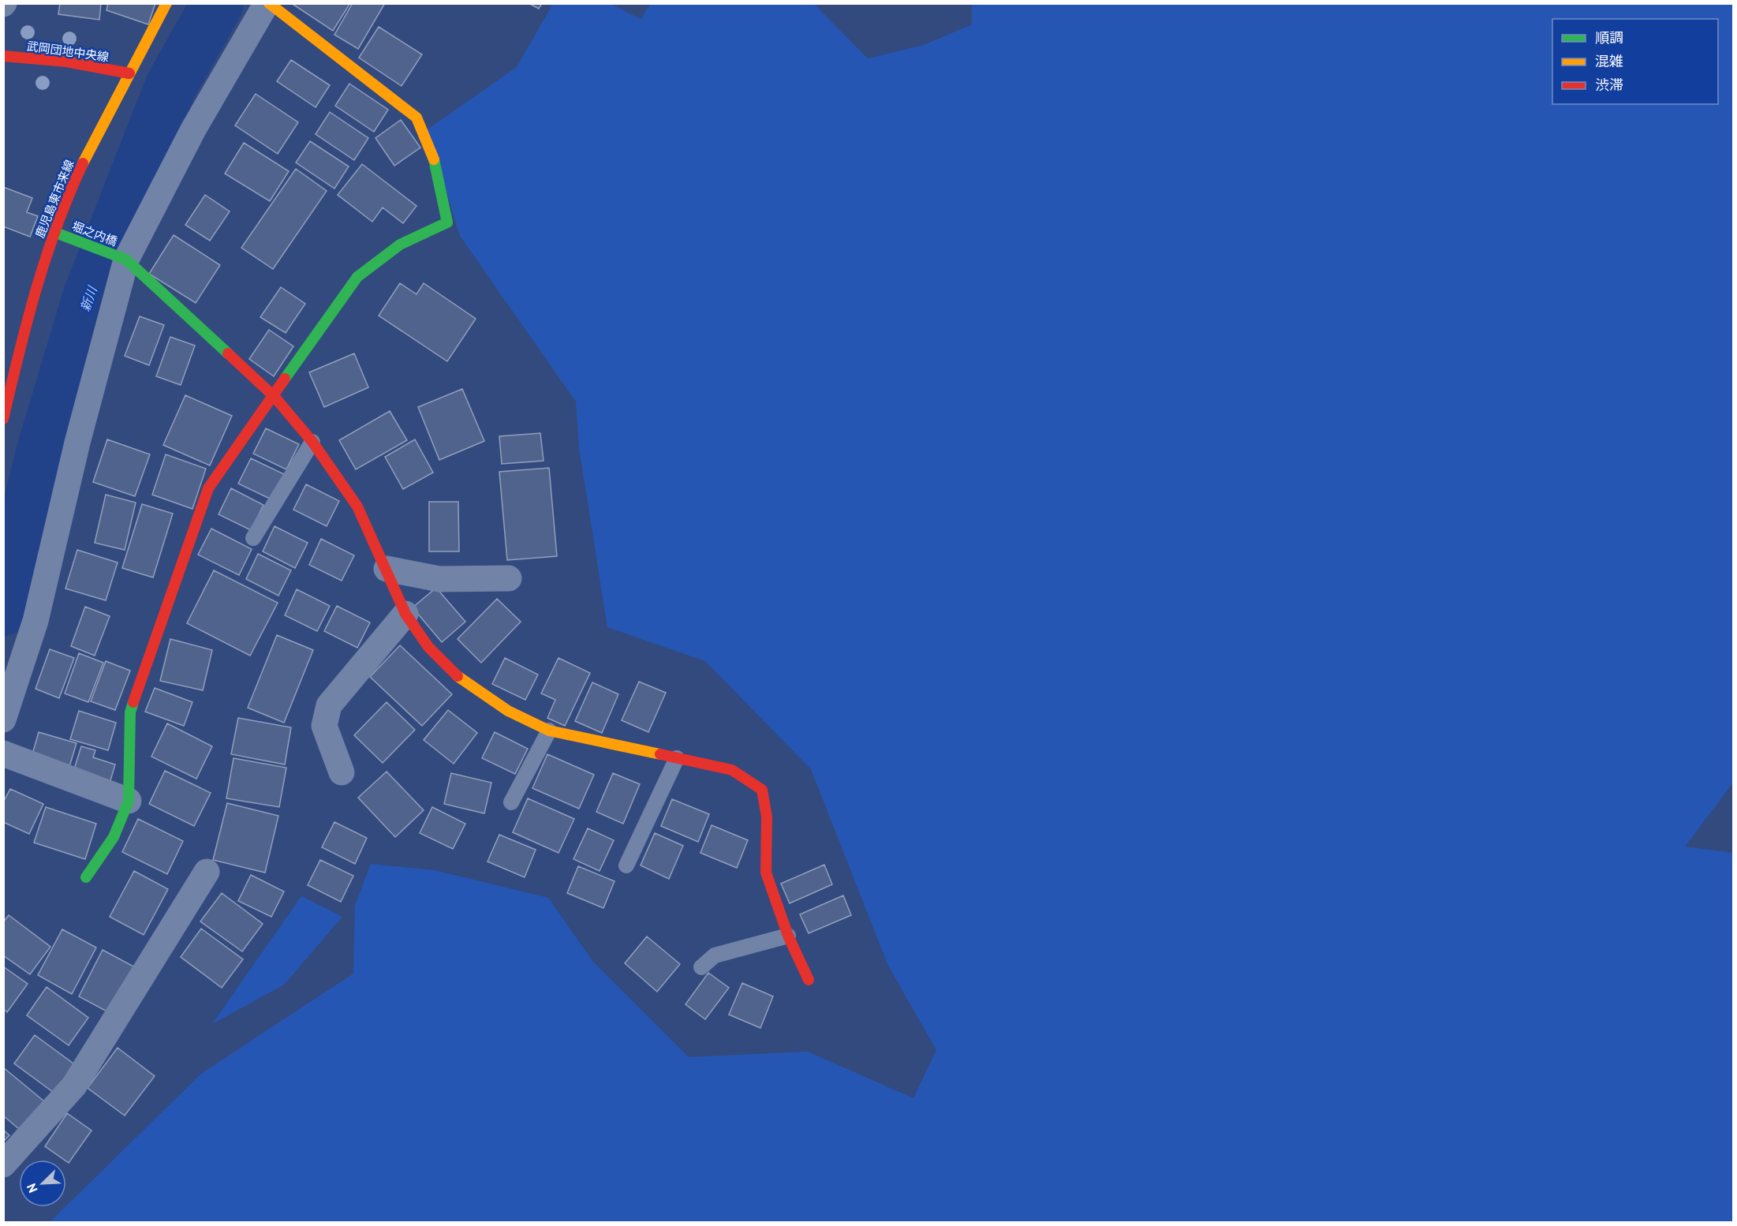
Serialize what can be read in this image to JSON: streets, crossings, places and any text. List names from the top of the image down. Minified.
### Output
{"streets":{"street":["武岡団地中央線","鹿児島東市来線","堀之内橋"]},"crossings":[["武岡団地中央線","鹿児島東市来線"],["鹿児島東市来線","堀之内橋"]],"water":["新川"],"legend":["順調","混雑","渋滞"],"north":"bottom left"}
